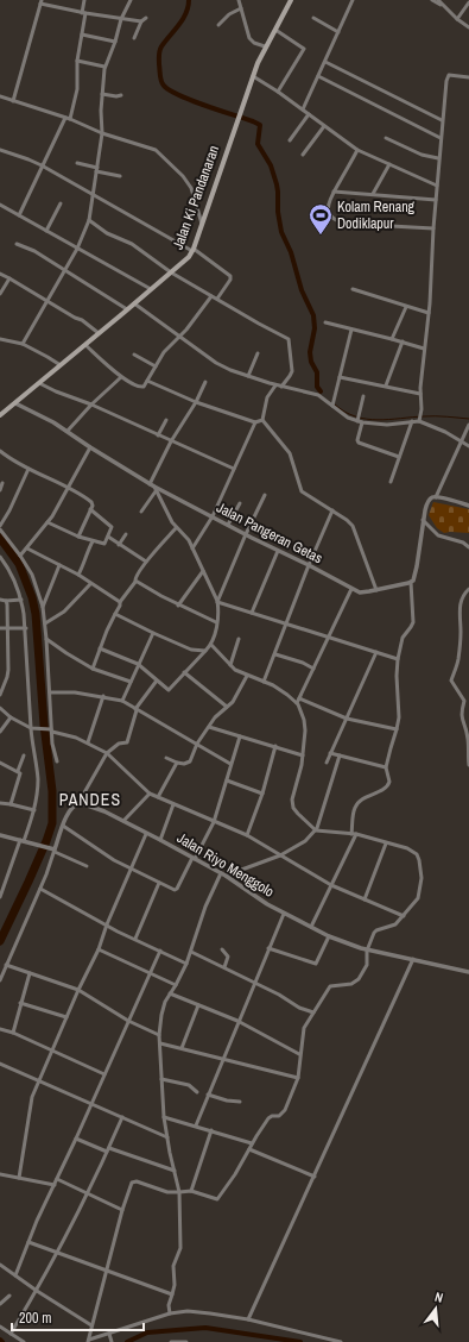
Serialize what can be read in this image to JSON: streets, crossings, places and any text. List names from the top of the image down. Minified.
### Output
{"streets":{"main road":["Jalan Ki Pandanaran"],"street":["Jalan Pangeran Getas","Jalan Riyo Menggolo"]},"crossings":[["Jalan Ki Pandanaran","Jalan Pangeran Getas"]],"districts":["PANDES"],"places":{"sports":["Kolam Renang Dodiklapur"]},"scale_bar":"200 m","north":"top"}
